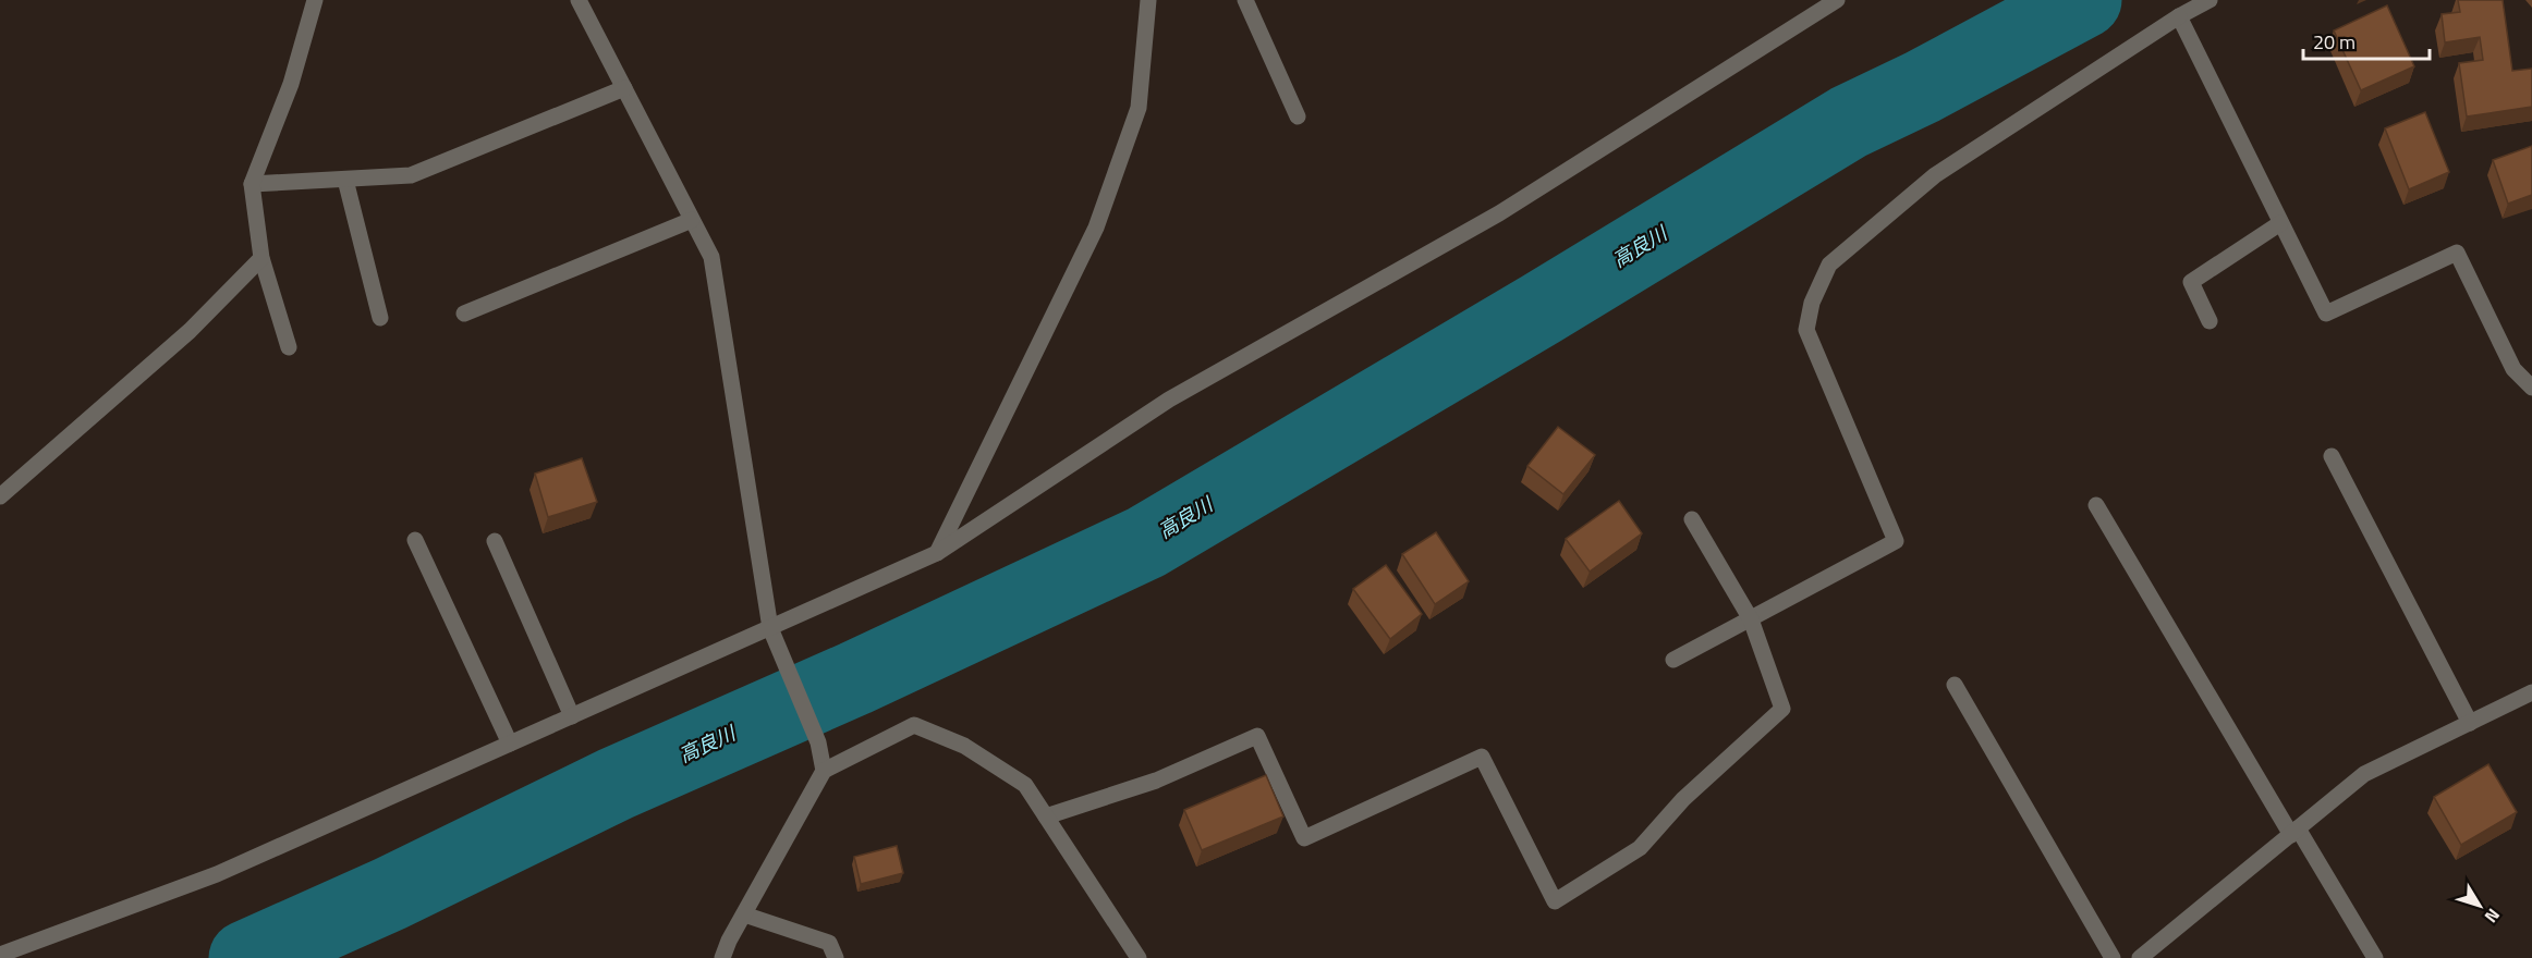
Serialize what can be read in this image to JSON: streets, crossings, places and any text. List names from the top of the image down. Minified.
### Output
{"water":["高良川"],"scale_bar":"20 m","north":"bottom right"}
